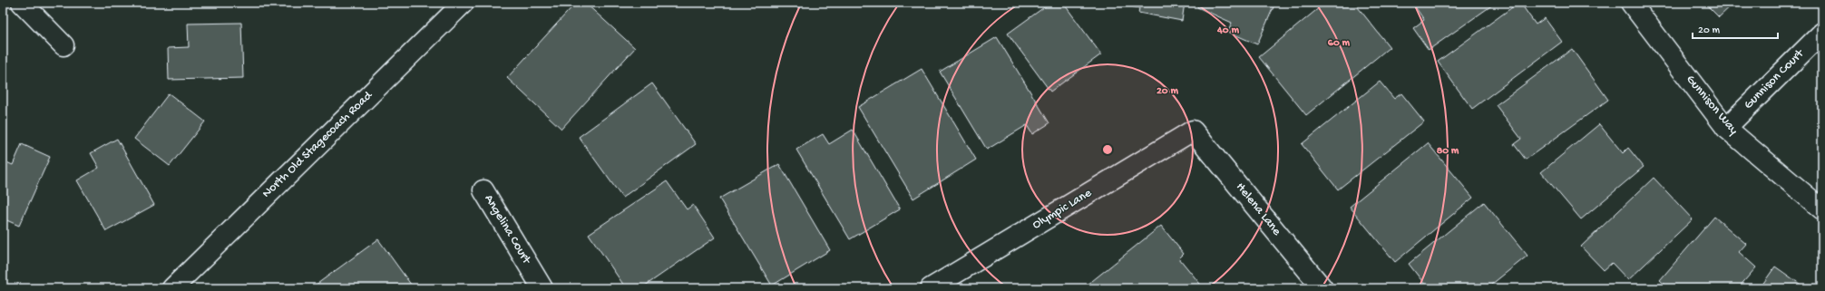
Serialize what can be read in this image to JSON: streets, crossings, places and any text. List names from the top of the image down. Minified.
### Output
{"streets":{"street":["Gunnison Court","Gunnison Way","North Old Stagecoach Road","Olympic Lane","Helena Lane","Angelina Court"]},"crossings":[["Gunnison Court","Gunnison Way"],["Olympic Lane","Helena Lane"]],"scale_bar":"20 m","rings":["40 m","60 m","20 m","80 m"]}
